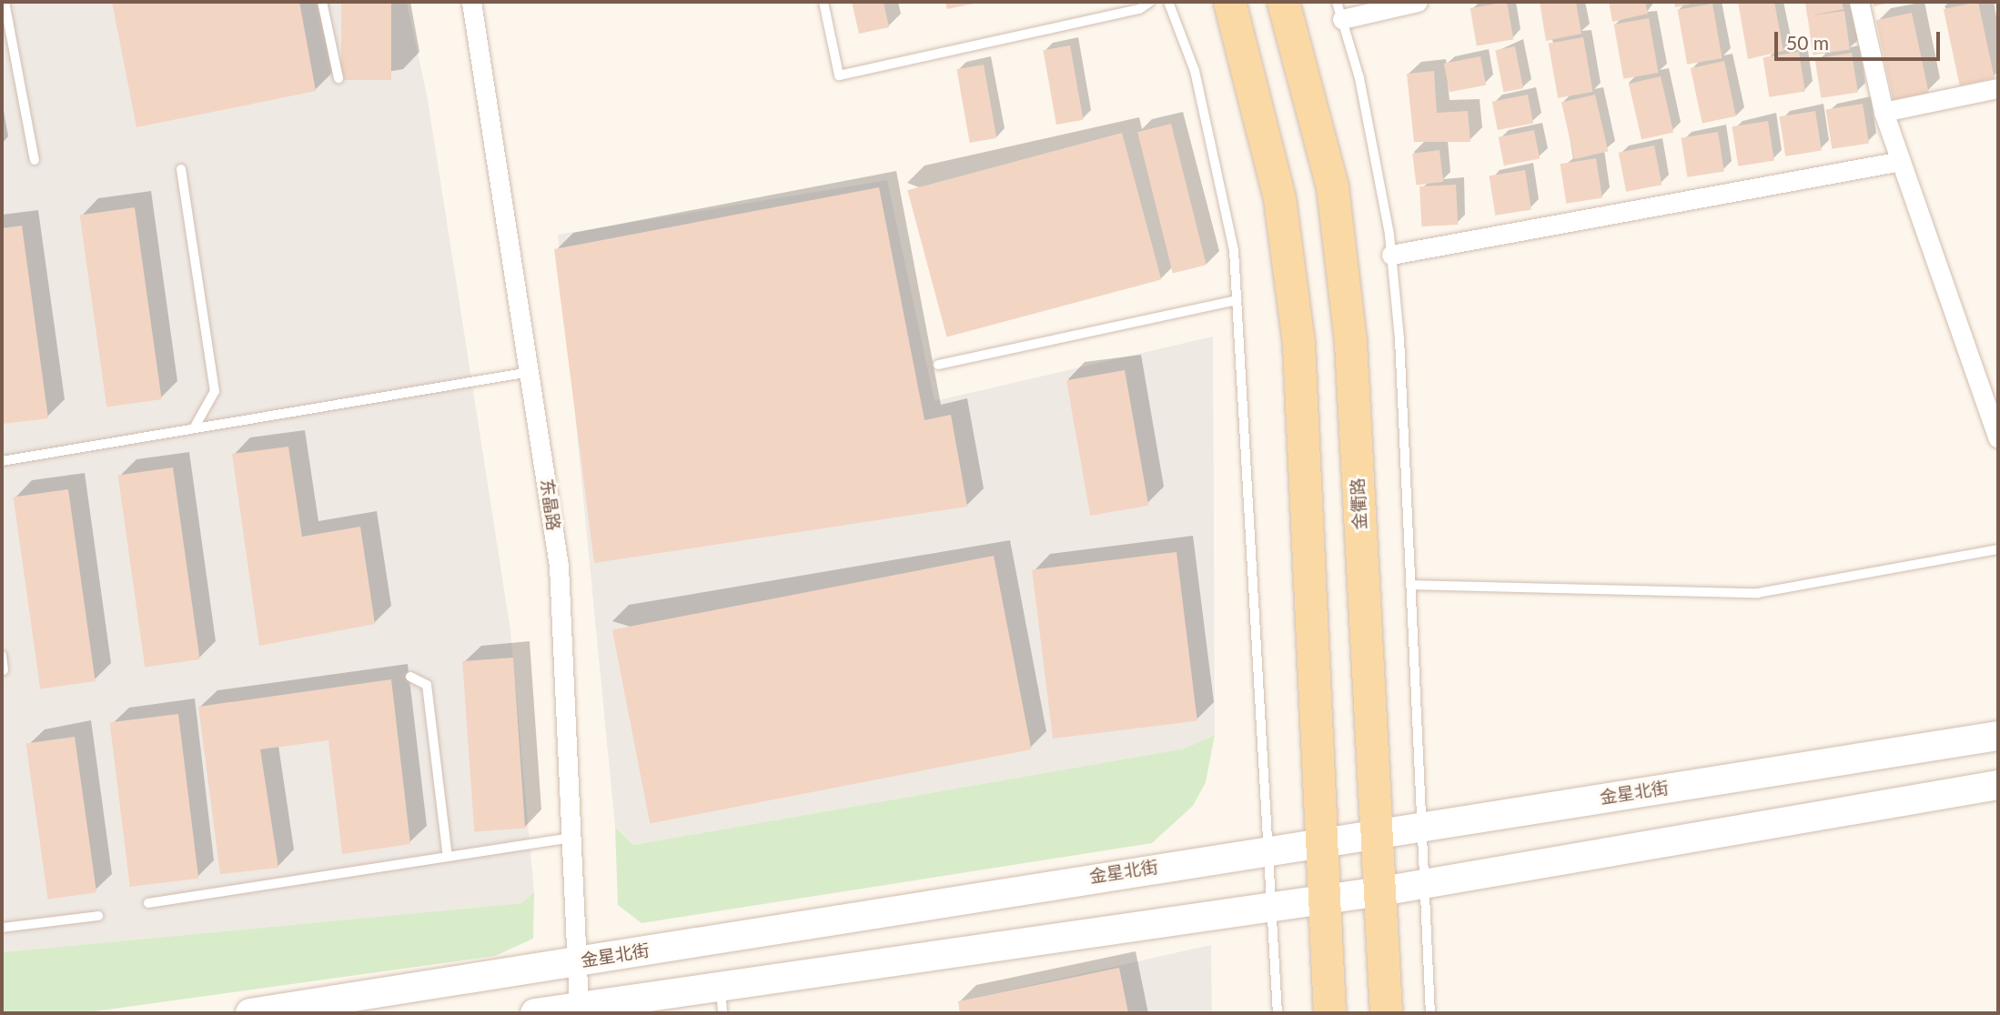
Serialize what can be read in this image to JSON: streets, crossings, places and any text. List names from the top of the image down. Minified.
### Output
{"streets":{"main road":["金衢路","金星北街"],"street":["东晶路"]},"crossings":[["金衢路","金星北街"],["东晶路","金星北街"]],"scale_bar":"50 m"}
